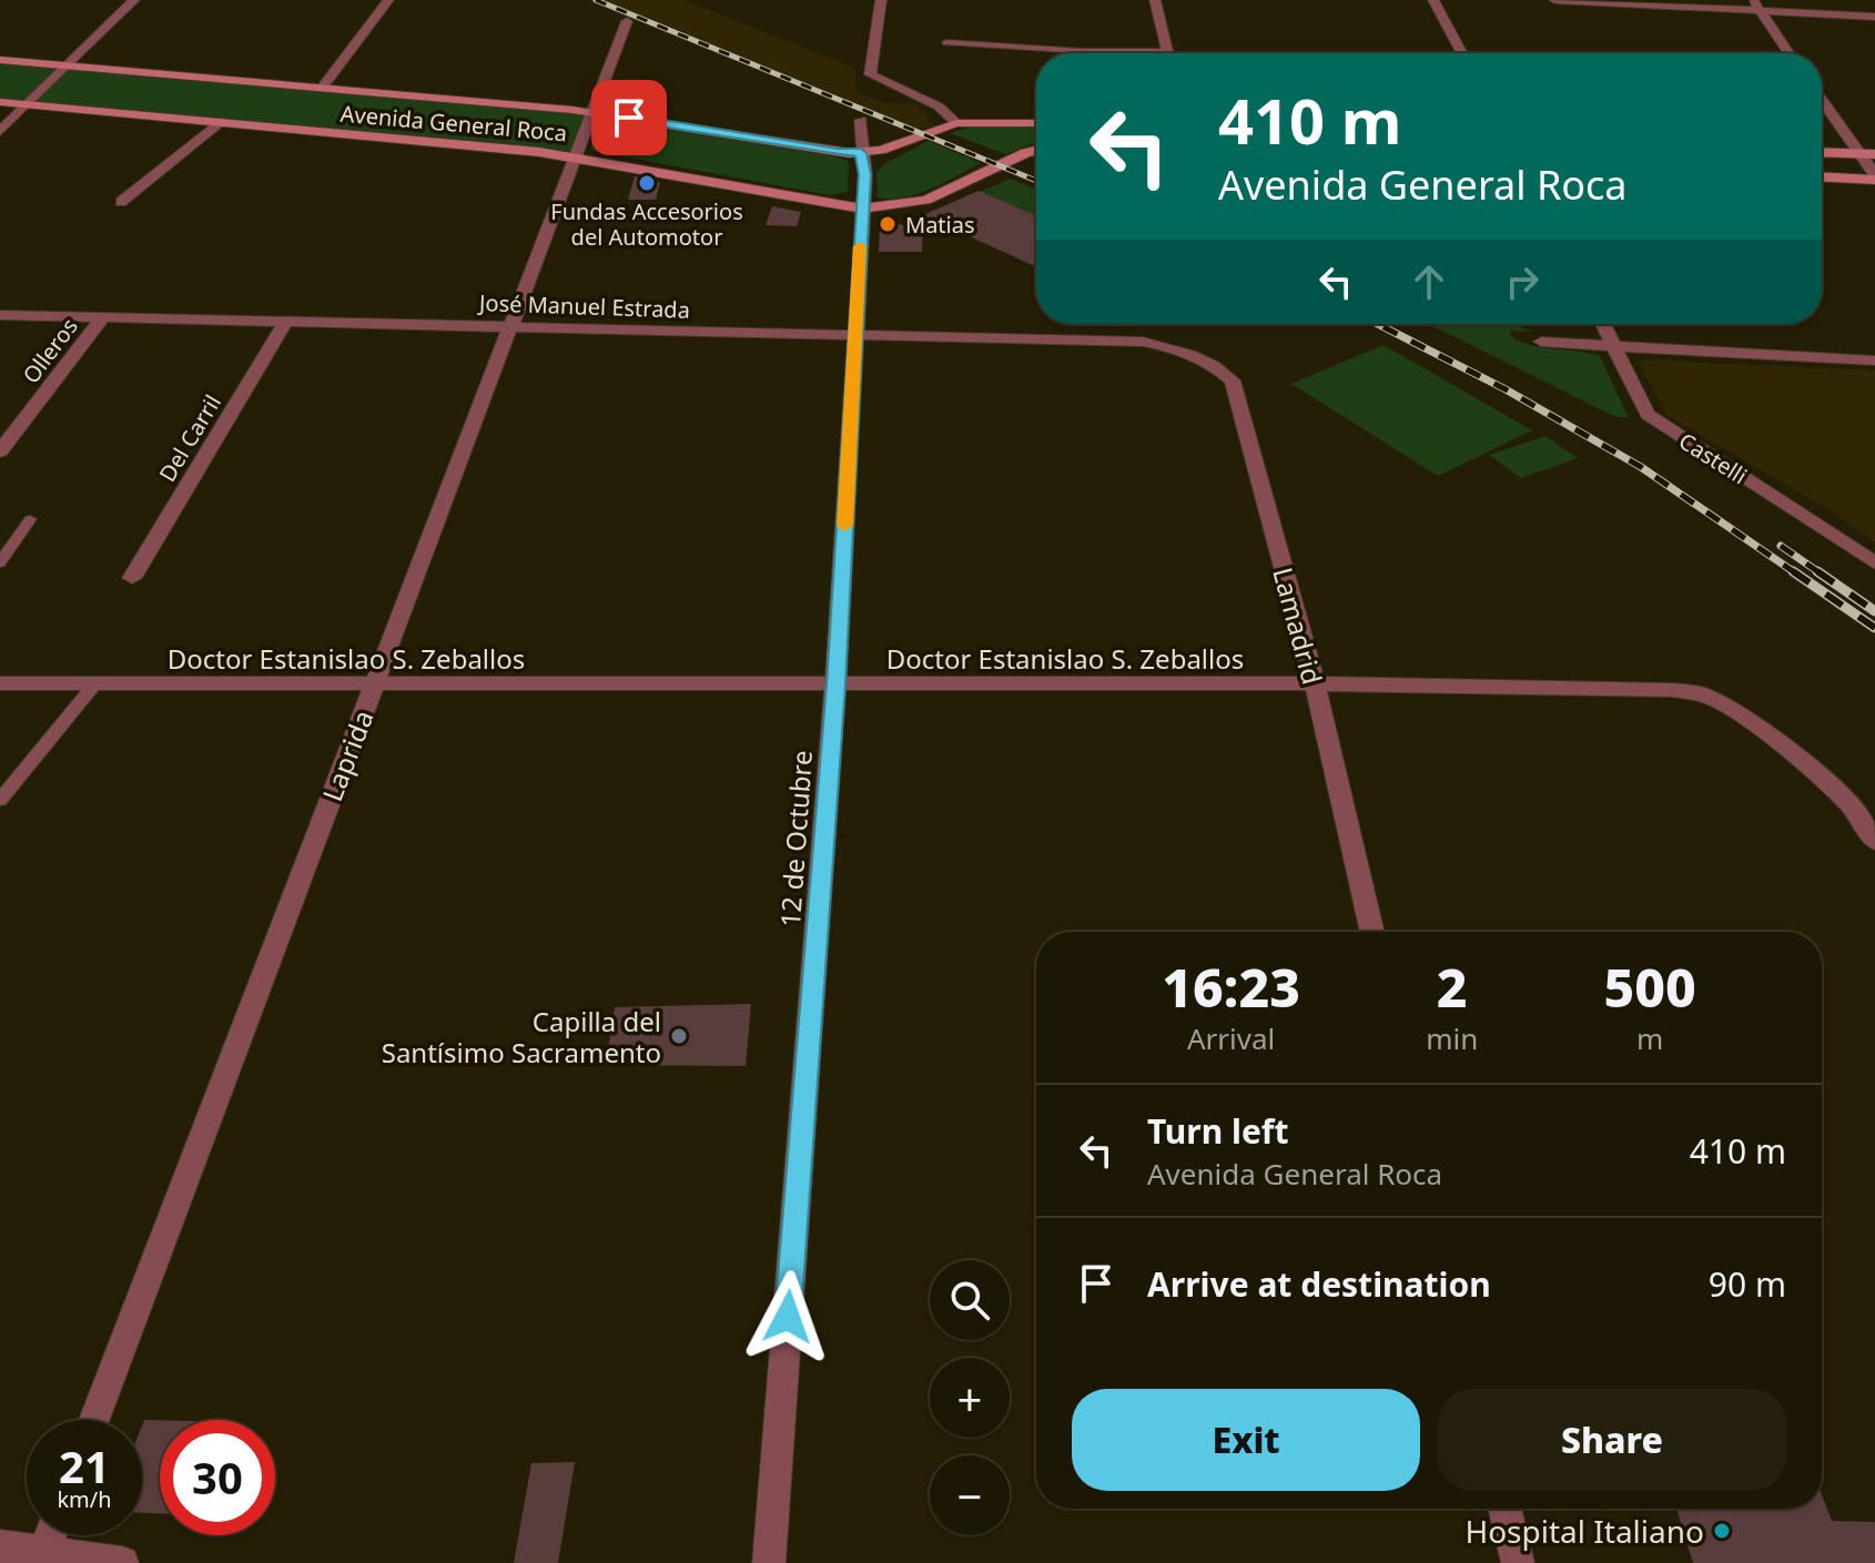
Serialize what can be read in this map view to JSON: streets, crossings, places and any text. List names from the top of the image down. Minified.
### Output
{"streets":{"main road":["Avenida General Roca"],"street":["José Manuel Estrada","Olleros","Del Carril","Castelli","Lamadrid","Doctor Estanislao S. Zeballos","Laprida","12 de Octubre"]},"crossings":[["Avenida General Roca","Laprida"],["Avenida General Roca","12 de Octubre"],["José Manuel Estrada","Olleros"],["José Manuel Estrada","Del Carril"],["José Manuel Estrada","Lamadrid"],["José Manuel Estrada","Laprida"],["José Manuel Estrada","12 de Octubre"],["Lamadrid","Doctor Estanislao S. Zeballos"],["Doctor Estanislao S. Zeballos","Laprida"],["Doctor Estanislao S. Zeballos","12 de Octubre"]],"places":["Fundas Accesorios del Automotor","Matias","Capilla del Santísimo Sacramento","Hospital Italiano"],"page":{"turn":["410 m","Avenida General Roca"],"eta":["16:23","Arrival","2","min","500","m"],"list":[{"name":"Turn left","note":"Avenida General Roca","value":"410 m"},{"name":"Arrive at destination","value":"90 m"}],"map_buttons":["+","−"],"buttons":["Exit","Share"],"speed":"21 km/h","limit":"30"}}
